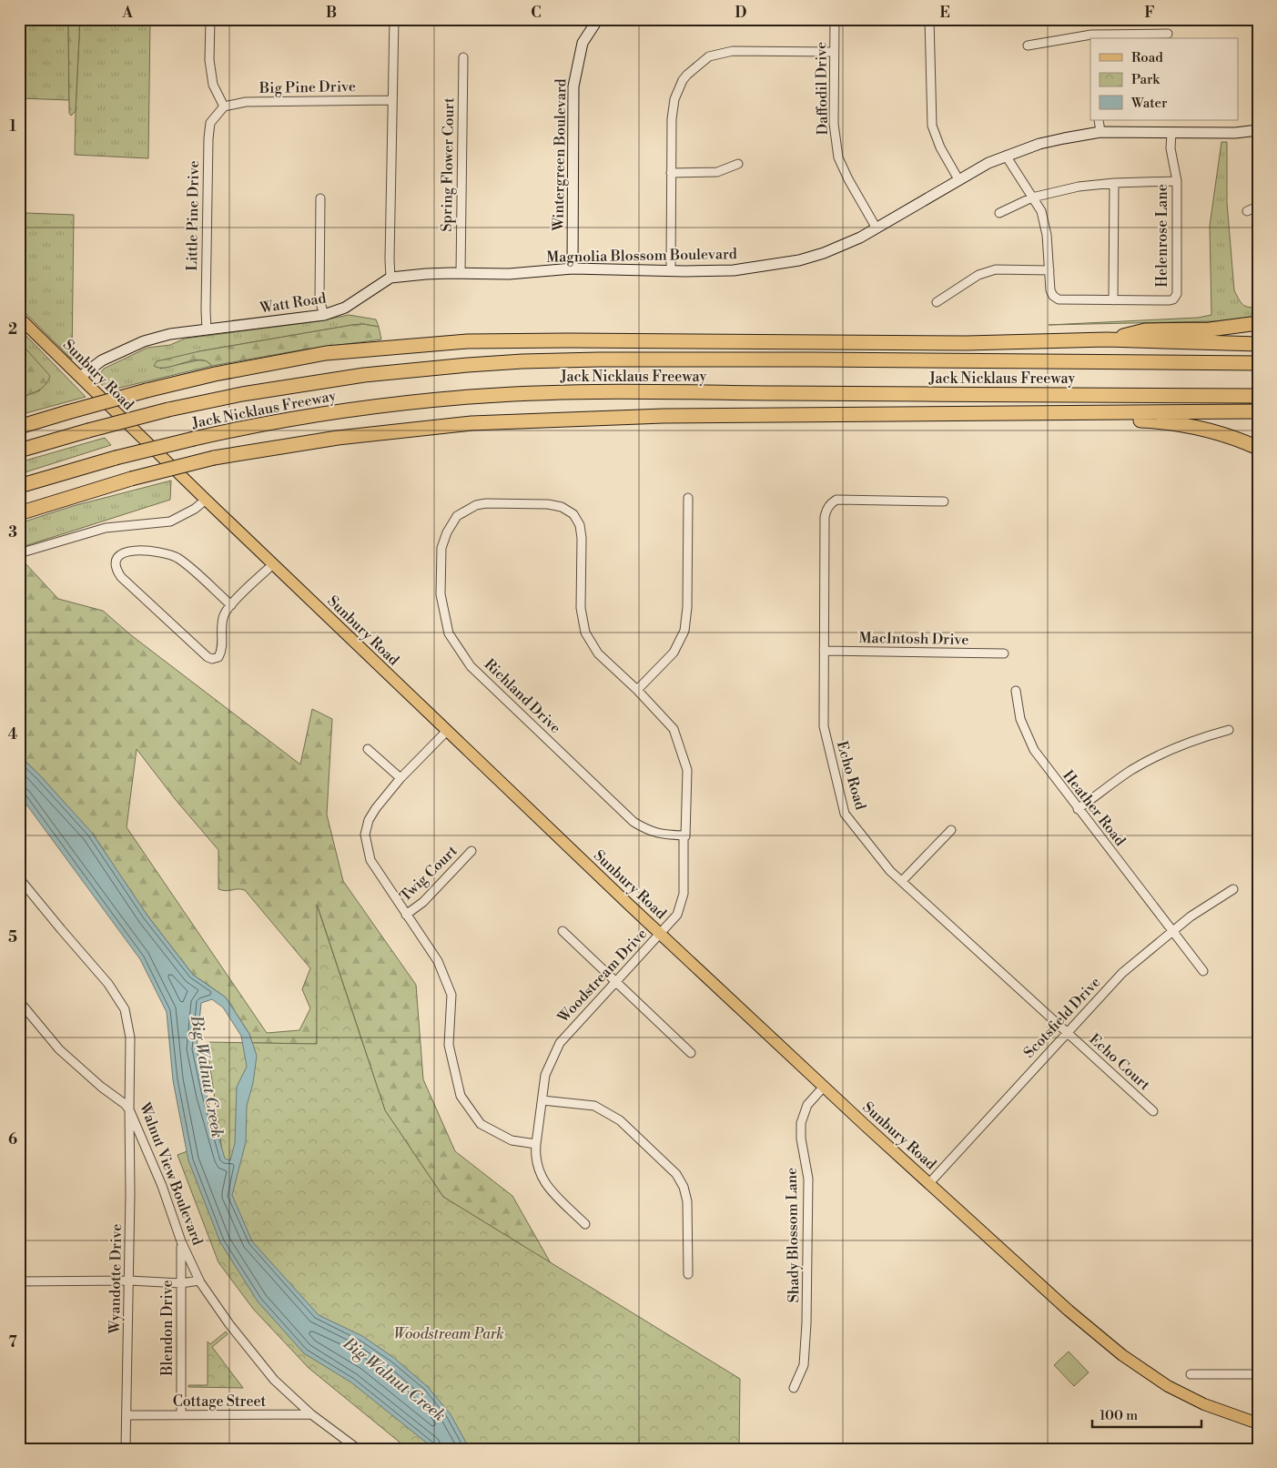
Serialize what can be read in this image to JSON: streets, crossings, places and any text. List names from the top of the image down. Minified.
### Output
{"streets":{"highway":["Jack Nicklaus Freeway"],"main road":["Sunbury Road"],"street":["Big Pine Drive","Daffodil Drive","Wintergreen Boulevard","Spring Flower Court","Little Pine Drive","Helenrose Lane","Magnolia Blossom Boulevard","Watt Road","MacIntosh Drive","Richland Drive","Echo Road","Heather Road","Twig Court","Woodstream Drive","Scotsfield Drive","Echo Court","Walnut View Boulevard","Shady Blossom Lane","Wyandotte Drive","Blendon Drive","Cottage Street"]},"crossings":[["Big Pine Drive","Little Pine Drive"],["Daffodil Drive","Magnolia Blossom Boulevard"],["Wintergreen Boulevard","Magnolia Blossom Boulevard"],["Spring Flower Court","Magnolia Blossom Boulevard"],["Little Pine Drive","Watt Road"],["Helenrose Lane","Magnolia Blossom Boulevard"],["Magnolia Blossom Boulevard","Watt Road"],["Watt Road","Sunbury Road"],["Sunbury Road","Woodstream Drive"],["Sunbury Road","Scotsfield Drive"],["Sunbury Road","Shady Blossom Lane"],["MacIntosh Drive","Echo Road"],["Richland Drive","Woodstream Drive"],["Echo Road","Scotsfield Drive"],["Echo Road","Echo Court"],["Heather Road","Scotsfield Drive"],["Scotsfield Drive","Echo Court"],["Walnut View Boulevard","Wyandotte Drive"],["Walnut View Boulevard","Blendon Drive"],["Walnut View Boulevard","Cottage Street"],["Wyandotte Drive","Cottage Street"],["Blendon Drive","Cottage Street"]],"water":["Big Walnut Creek"],"parks":["Woodstream Park"],"legend":["Road","Park","Water"],"scale_bar":"100 m","grid":{"columns":["A","B","C","D","E","F"],"rows":["1","2","3","4","5","6","7"]}}
